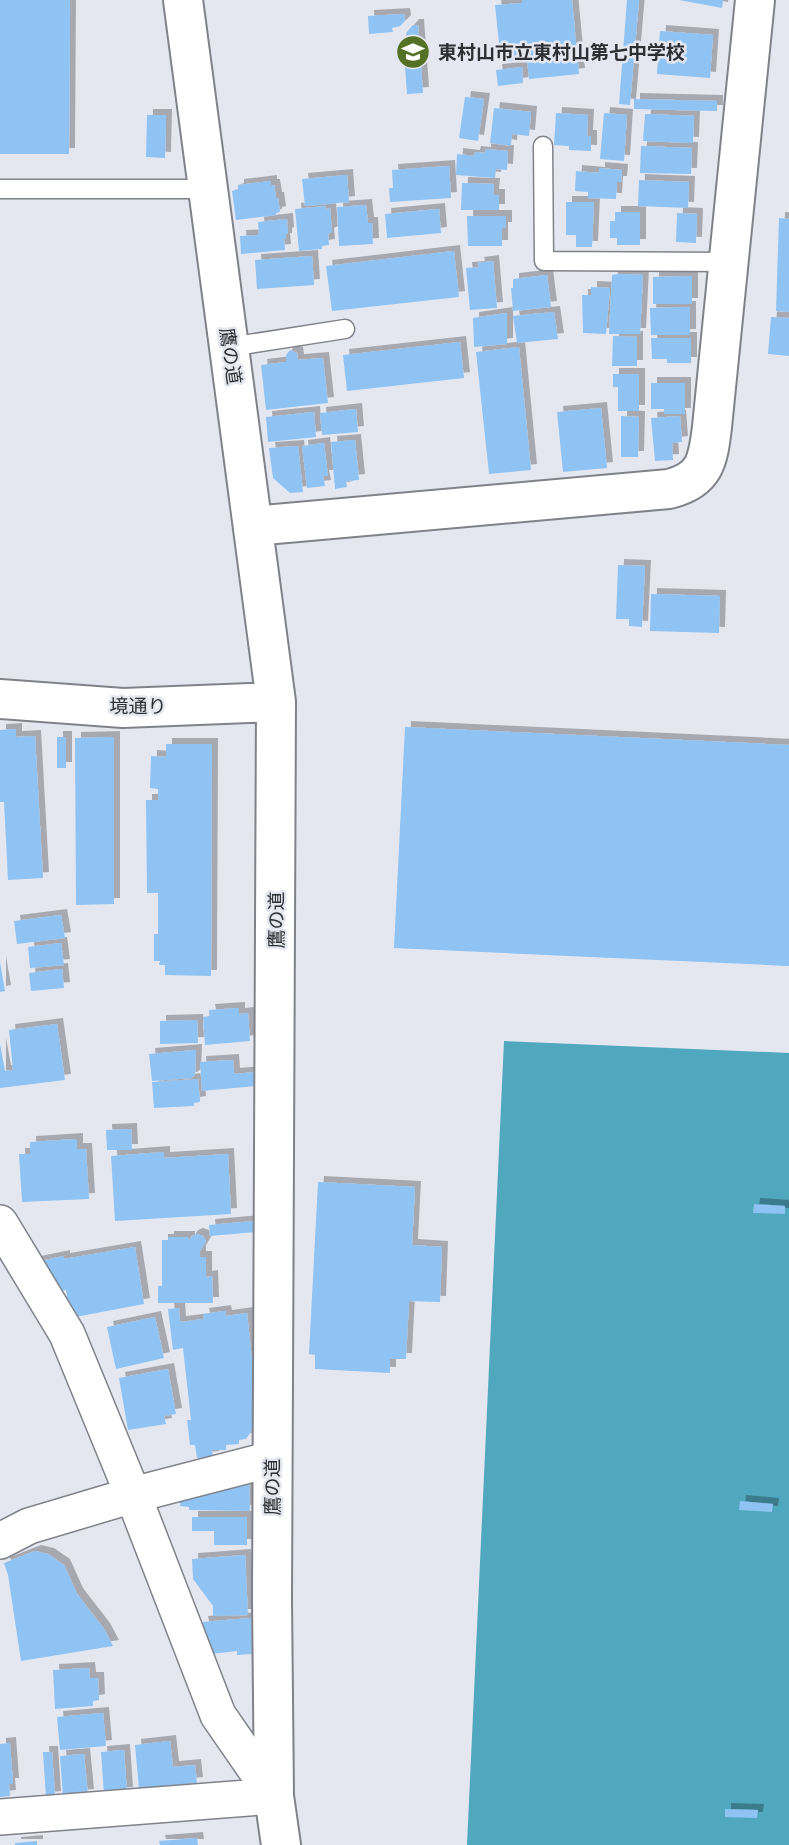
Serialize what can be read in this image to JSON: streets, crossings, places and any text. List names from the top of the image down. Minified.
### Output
{"streets":{"street":["鷹の道","境通り"]},"crossings":[["鷹の道","境通り"]],"places":{"school or university":["東村山市立東村山第七中学校"]}}
